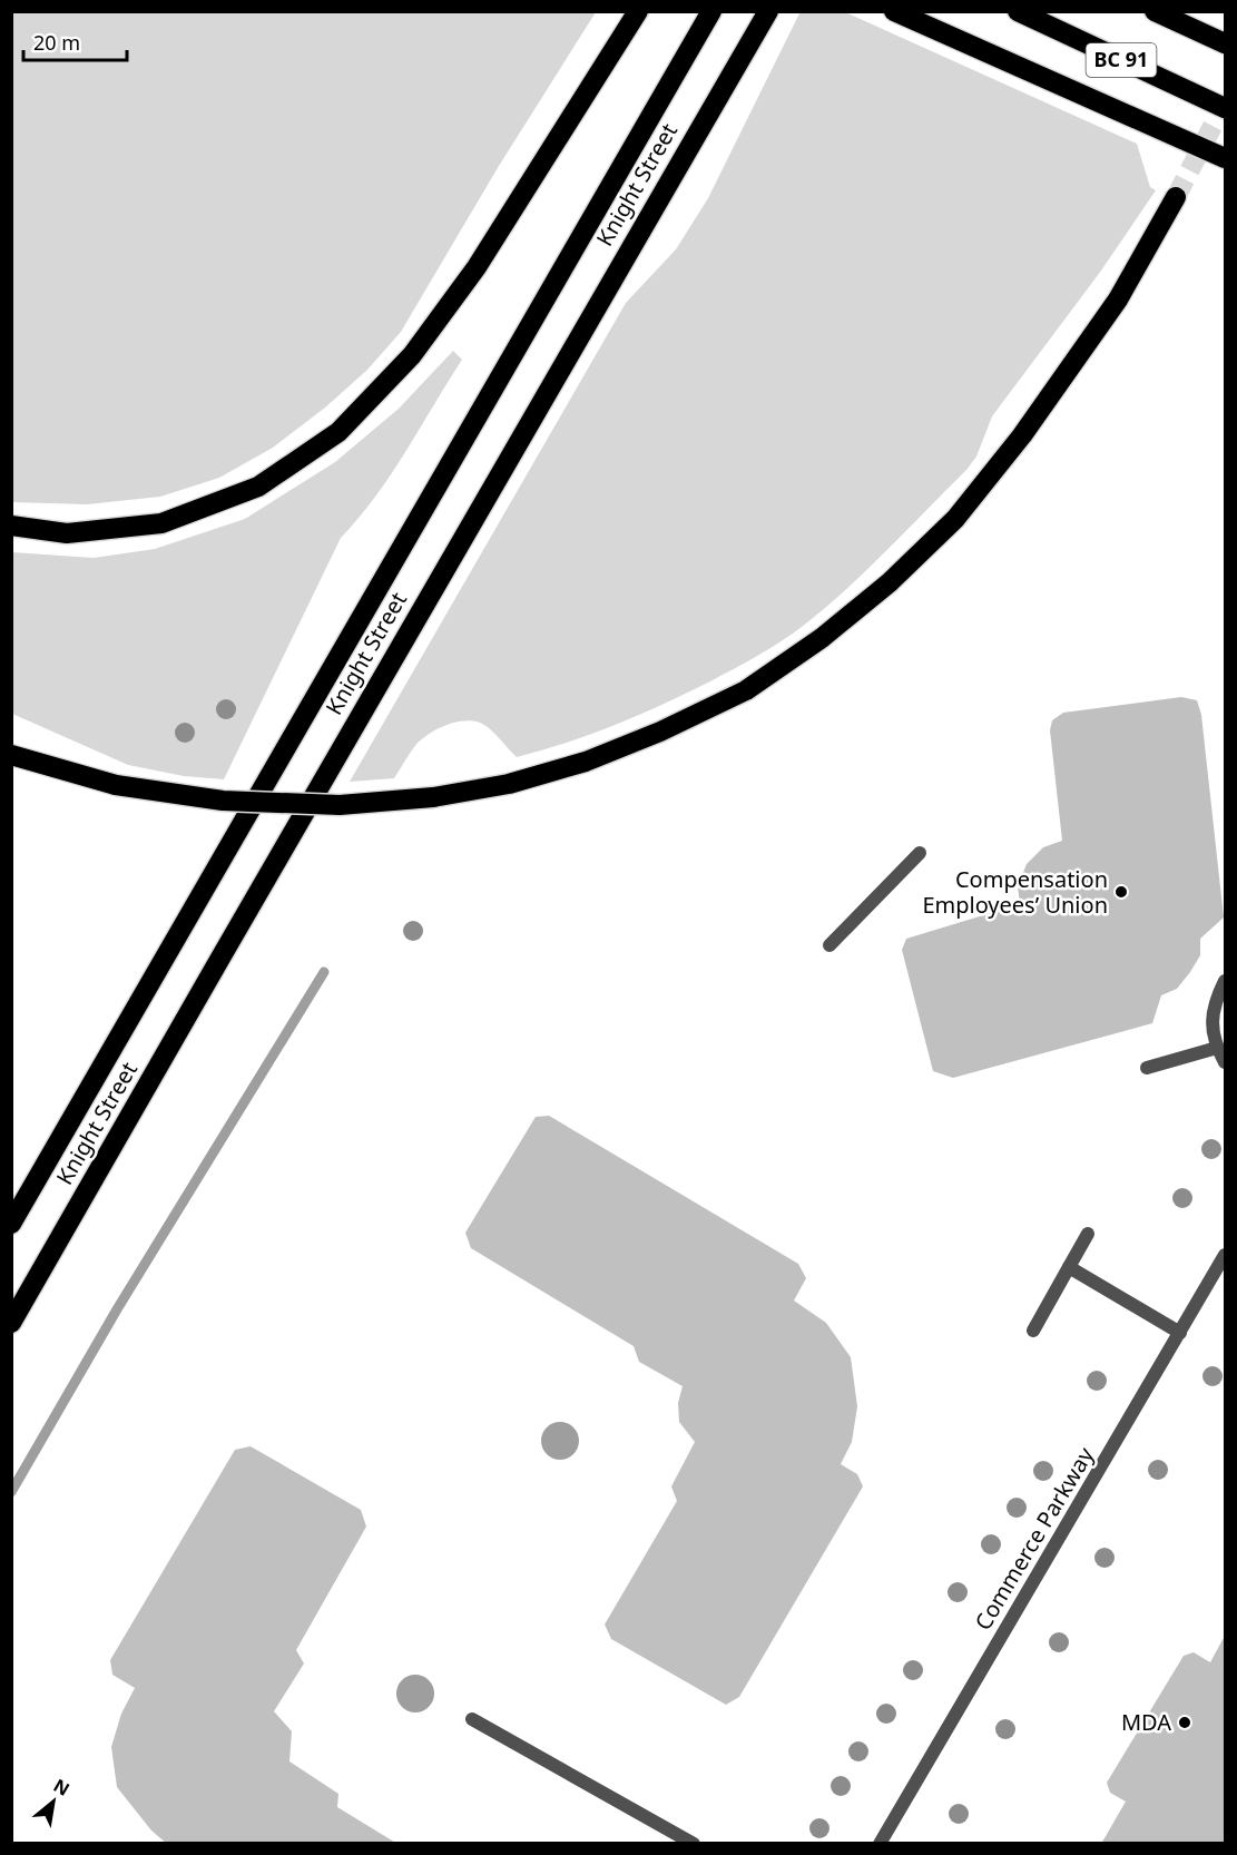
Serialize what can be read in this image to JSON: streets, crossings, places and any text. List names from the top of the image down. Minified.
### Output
{"streets":{"highway":["BC 91","Knight Street"],"street":["Commerce Parkway"]},"places":["Compensation Employees’ Union","MDA"],"scale_bar":"20 m","north":"top right"}
